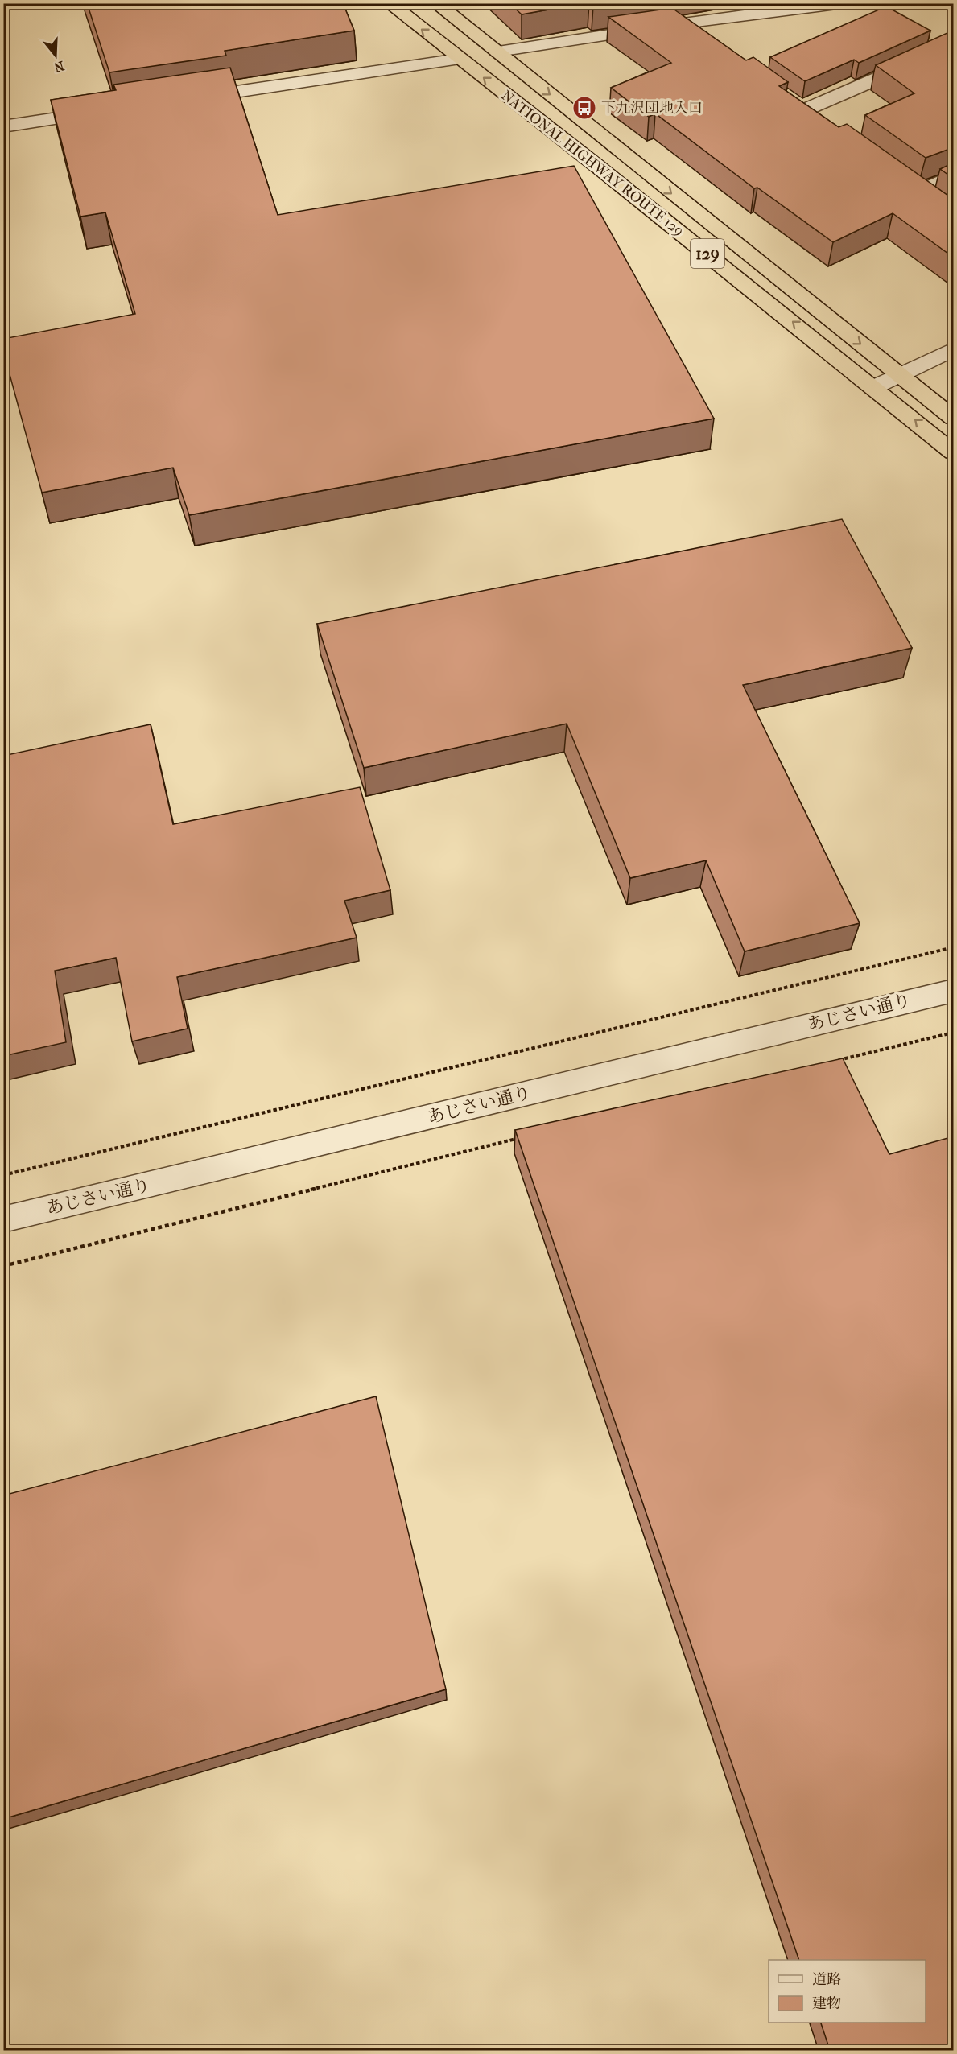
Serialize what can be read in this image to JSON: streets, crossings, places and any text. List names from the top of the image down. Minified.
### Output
{"streets":{"highway":["NATIONAL HIGHWAY ROUTE 129","129"],"street":["あじさい通り"]},"places":{"bus stop":["下九沢団地入口"]},"legend":["道路","建物"],"north":"bottom"}
